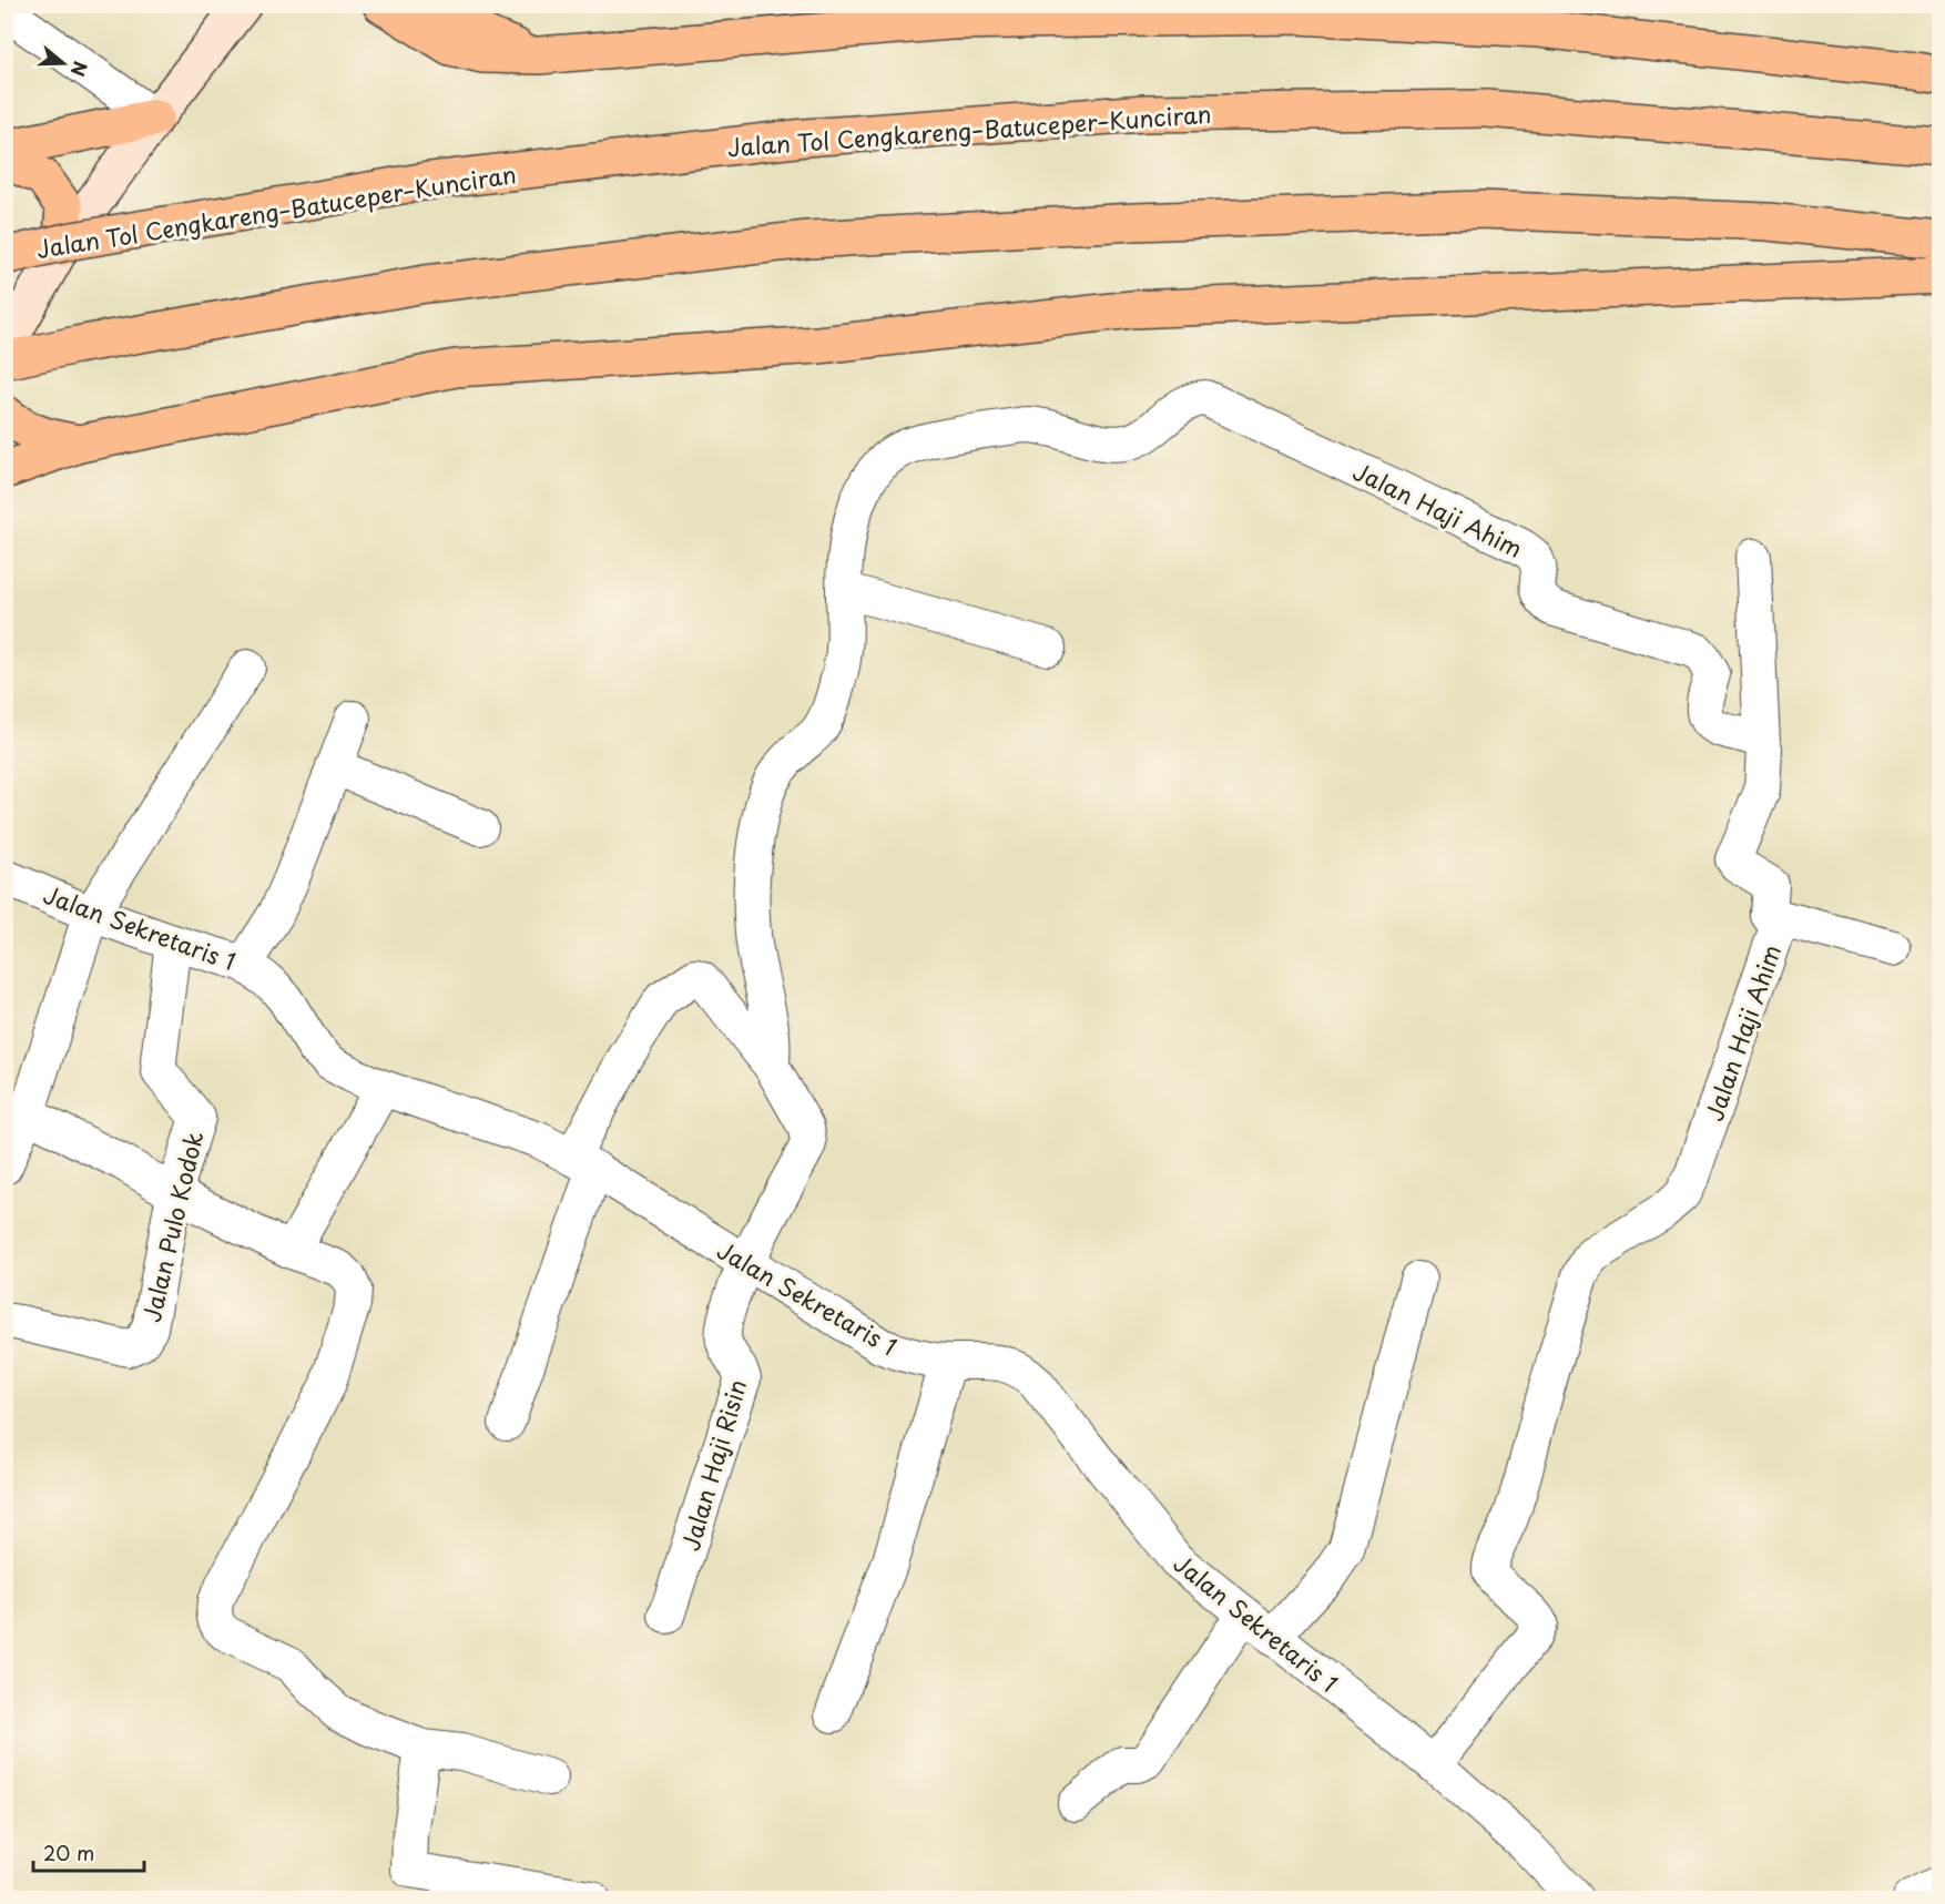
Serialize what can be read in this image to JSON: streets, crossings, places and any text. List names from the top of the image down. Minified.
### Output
{"streets":{"highway":["Jalan Tol Cengkareng–Batuceper–Kunciran"],"street":["Jalan Haji Ahim","Jalan Sekretaris 1","Jalan Pulo Kodok","Jalan Haji Risin"]},"crossings":[["Jalan Haji Ahim","Jalan Sekretaris 1"],["Jalan Haji Ahim","Jalan Haji Risin"],["Jalan Sekretaris 1","Jalan Pulo Kodok"],["Jalan Sekretaris 1","Jalan Haji Risin"]],"scale_bar":"20 m","north":"right"}
